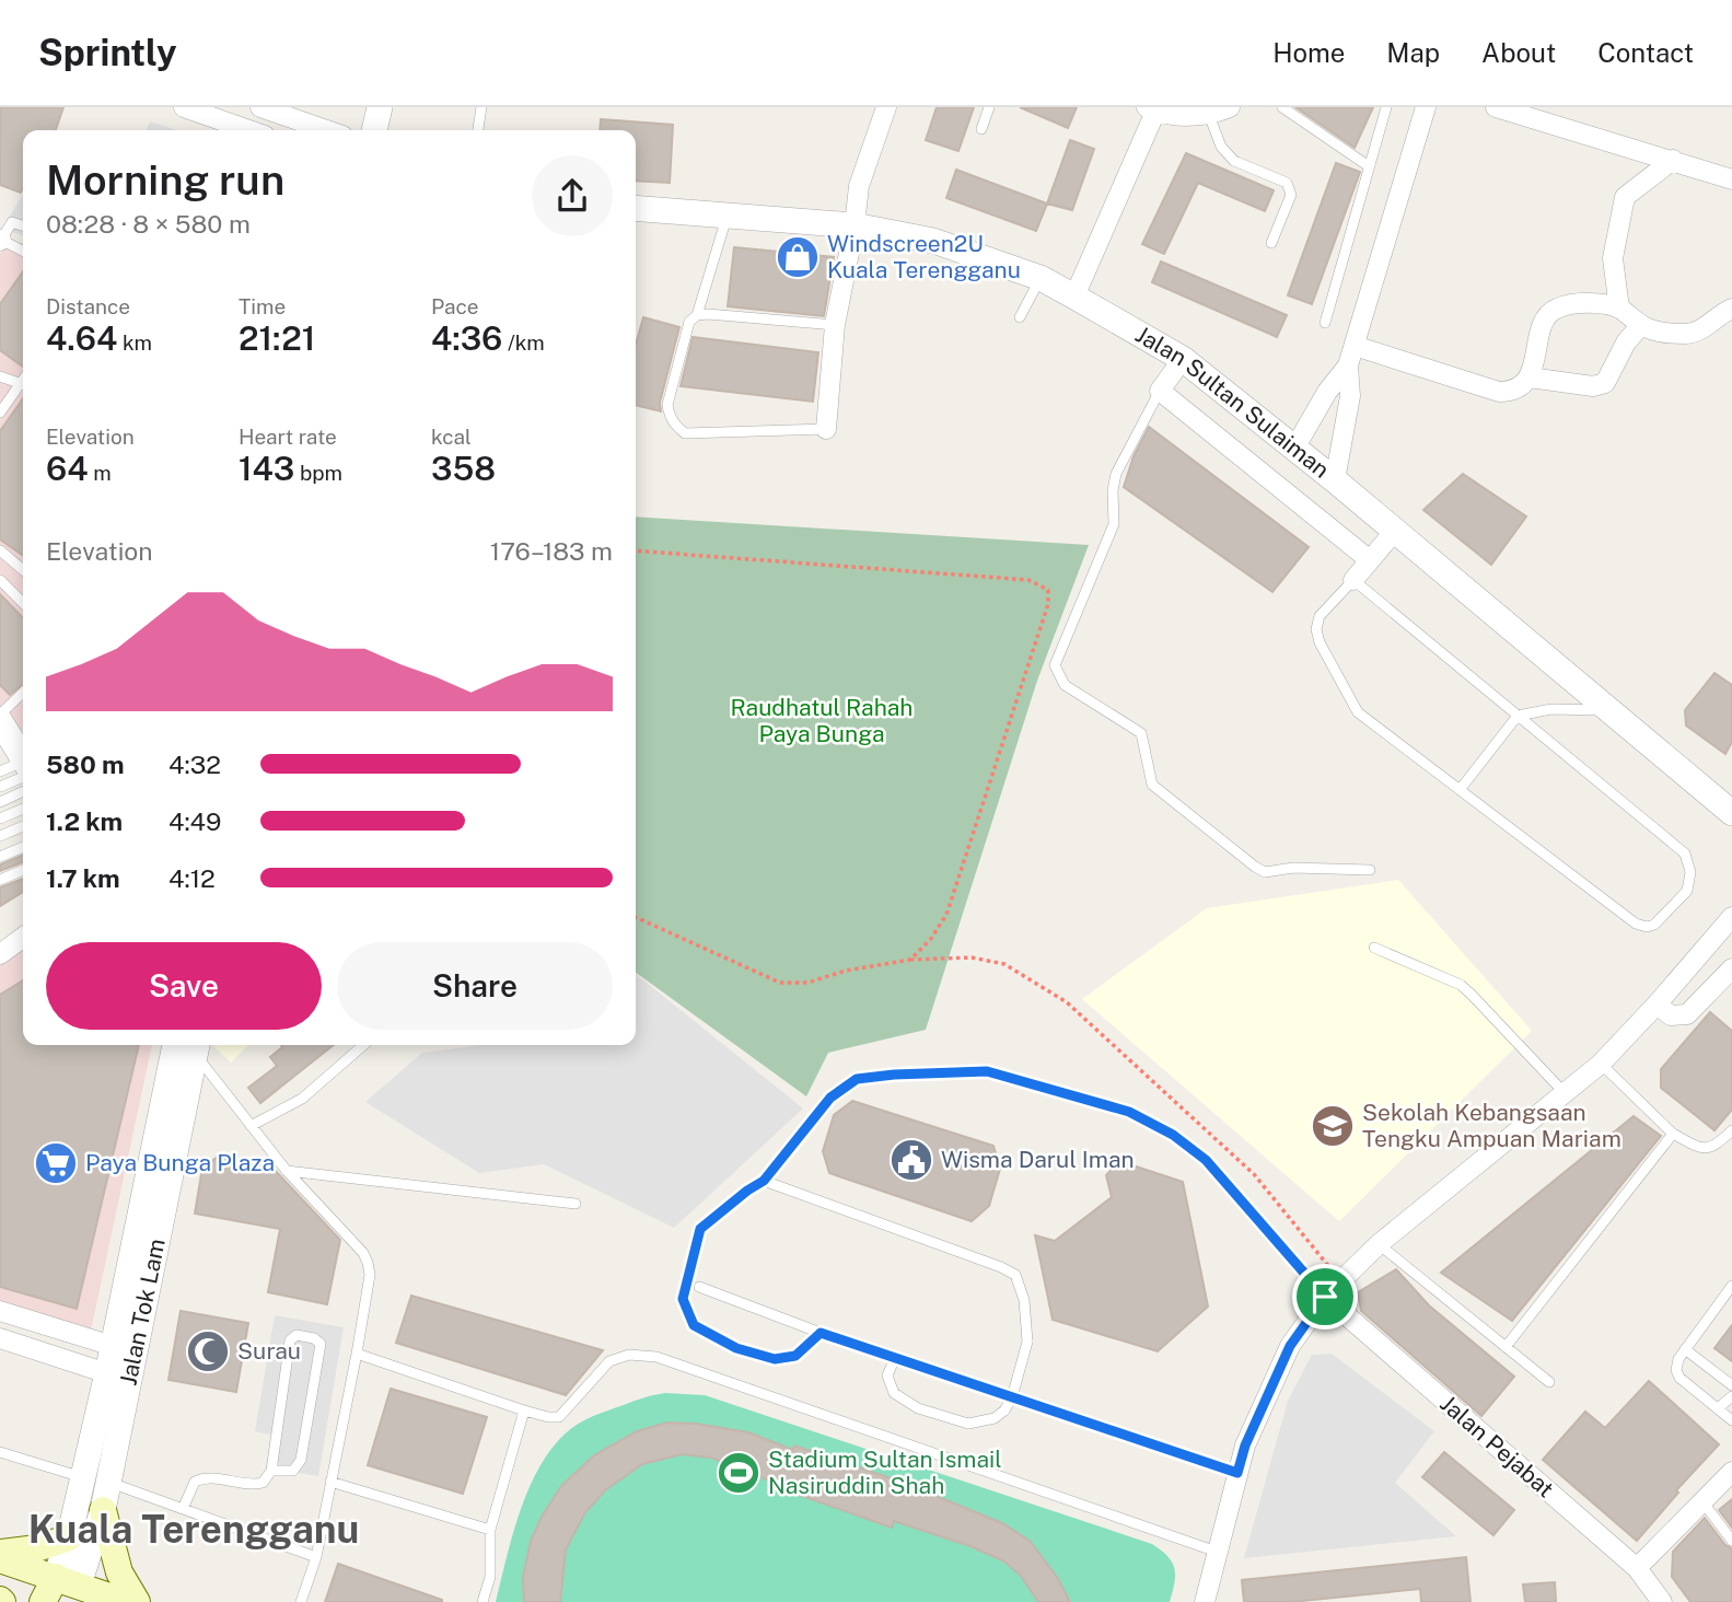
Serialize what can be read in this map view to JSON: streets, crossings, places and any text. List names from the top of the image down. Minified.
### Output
{"streets":{"street":["Jalan Sultan Sulaiman","Jalan Tok Lam","Jalan Pejabat"]},"districts":["Kuala Terengganu"],"parks":["Raudhatul Rahah Paya Bunga"],"places":{"shop":["Windscreen2U Kuala Terengganu"],"school or university":["Sekolah Kebangsaan Tengku Ampuan Mariam"],"public building":["Wisma Darul Iman"],"supermarket":["Paya Bunga Plaza"],"mosque":["Surau"],"sports":["Stadium Sultan Ismail Nasiruddin Shah"]},"page":{"header":"Sprintly","nav":["Home","Map","About","Contact"],"heading":["Morning run","08:28 · 8 × 580 m"],"stats":[["Distance","4.64 km"],["Time","21:21"],["Pace","4:36 /km"],["Elevation","64 m"],["Heart rate","143 bpm"],["kcal","358"]],"chart":["Elevation","176–183 m"],"list":[{"name":"580 m","note":"4:32"},{"name":"1.2 km","note":"4:49"},{"name":"1.7 km","note":"4:12"}],"buttons":["Save","Share"]}}
